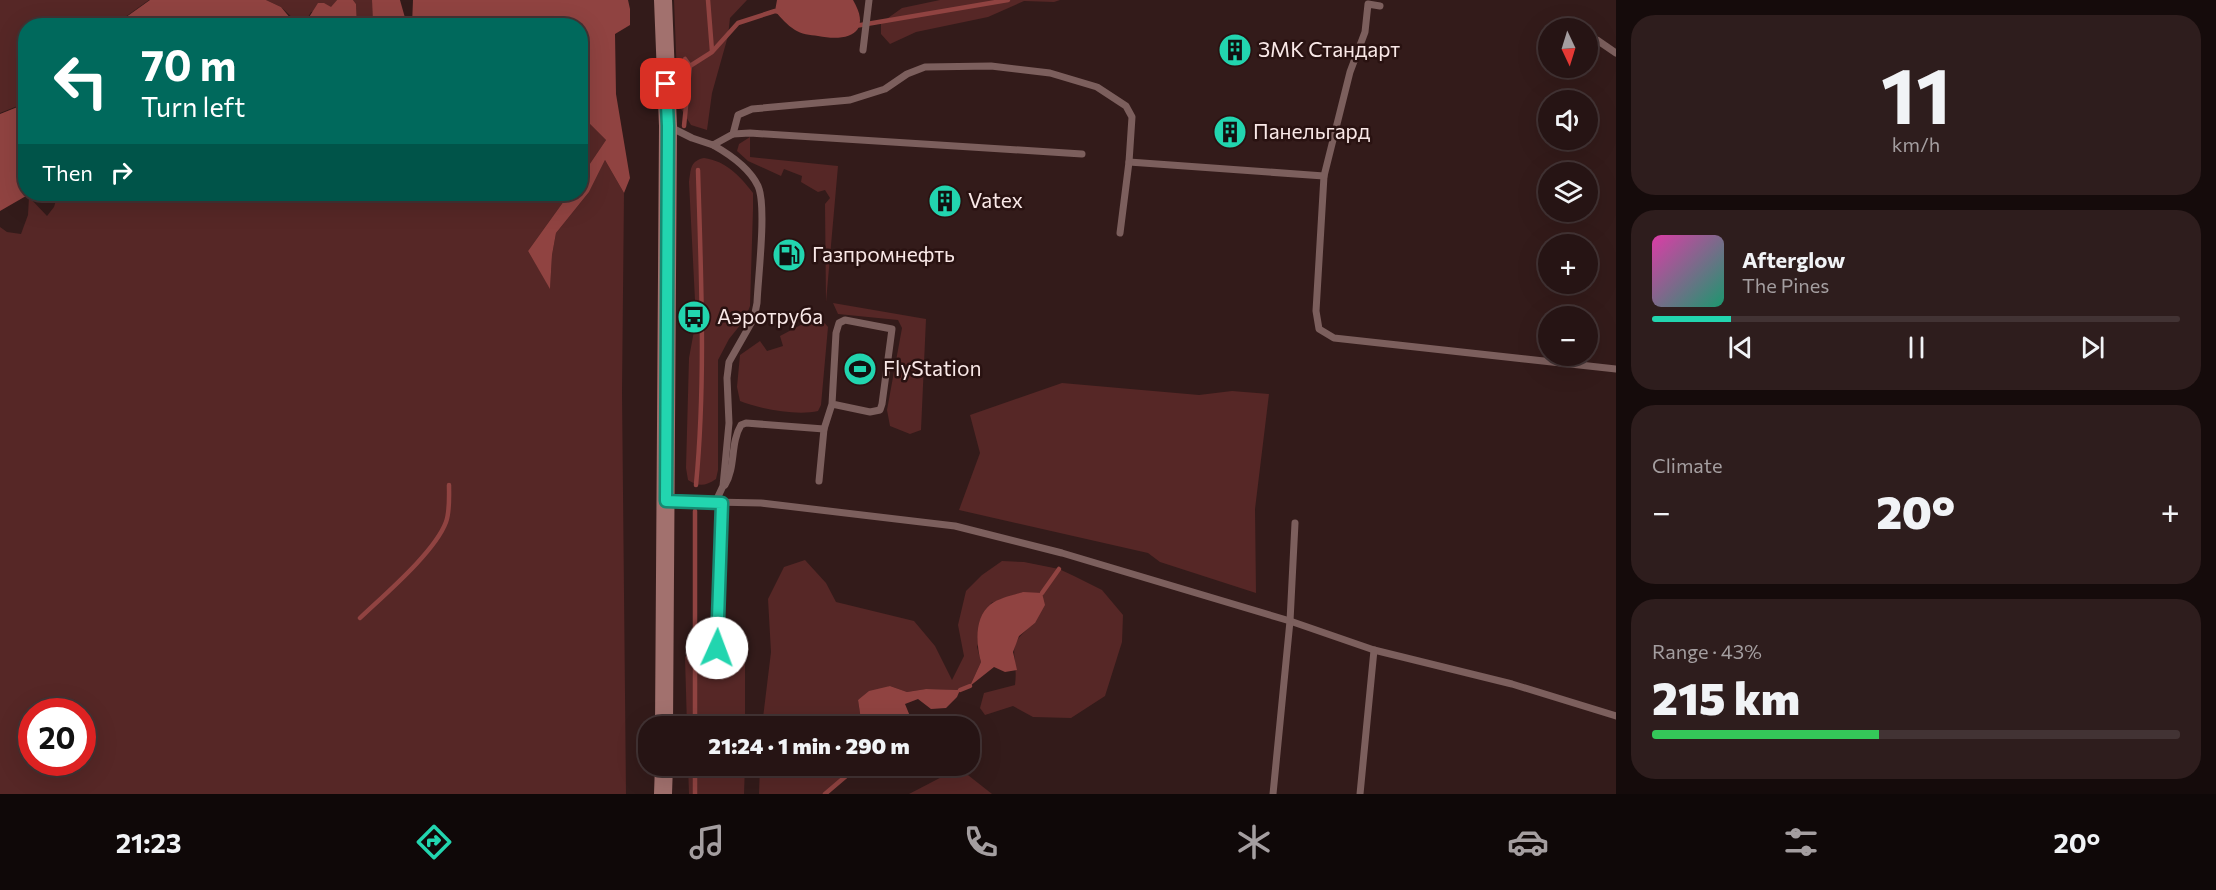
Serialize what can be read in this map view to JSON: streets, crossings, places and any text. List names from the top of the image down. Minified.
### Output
{"places":{"building":["ЗМК Стандарт","Панельгард","Vatex"],"fuel station":["Газпромнефть"],"bus stop":["Аэротруба"],"sports":["FlyStation"]},"north":"bottom","page":{"tile":[["11","km/h"],"Climate",["Range · 43%","215 km"]],"map_buttons":["+","−"],"turn":["70 m","Turn left"],"then":"Then","song":["Afterglow","The Pines"],"heat":["−","20°","+"],"limit":"20","trip":"21:24 · 1 min · 290 m","tabs":["21:23","20°"]}}
